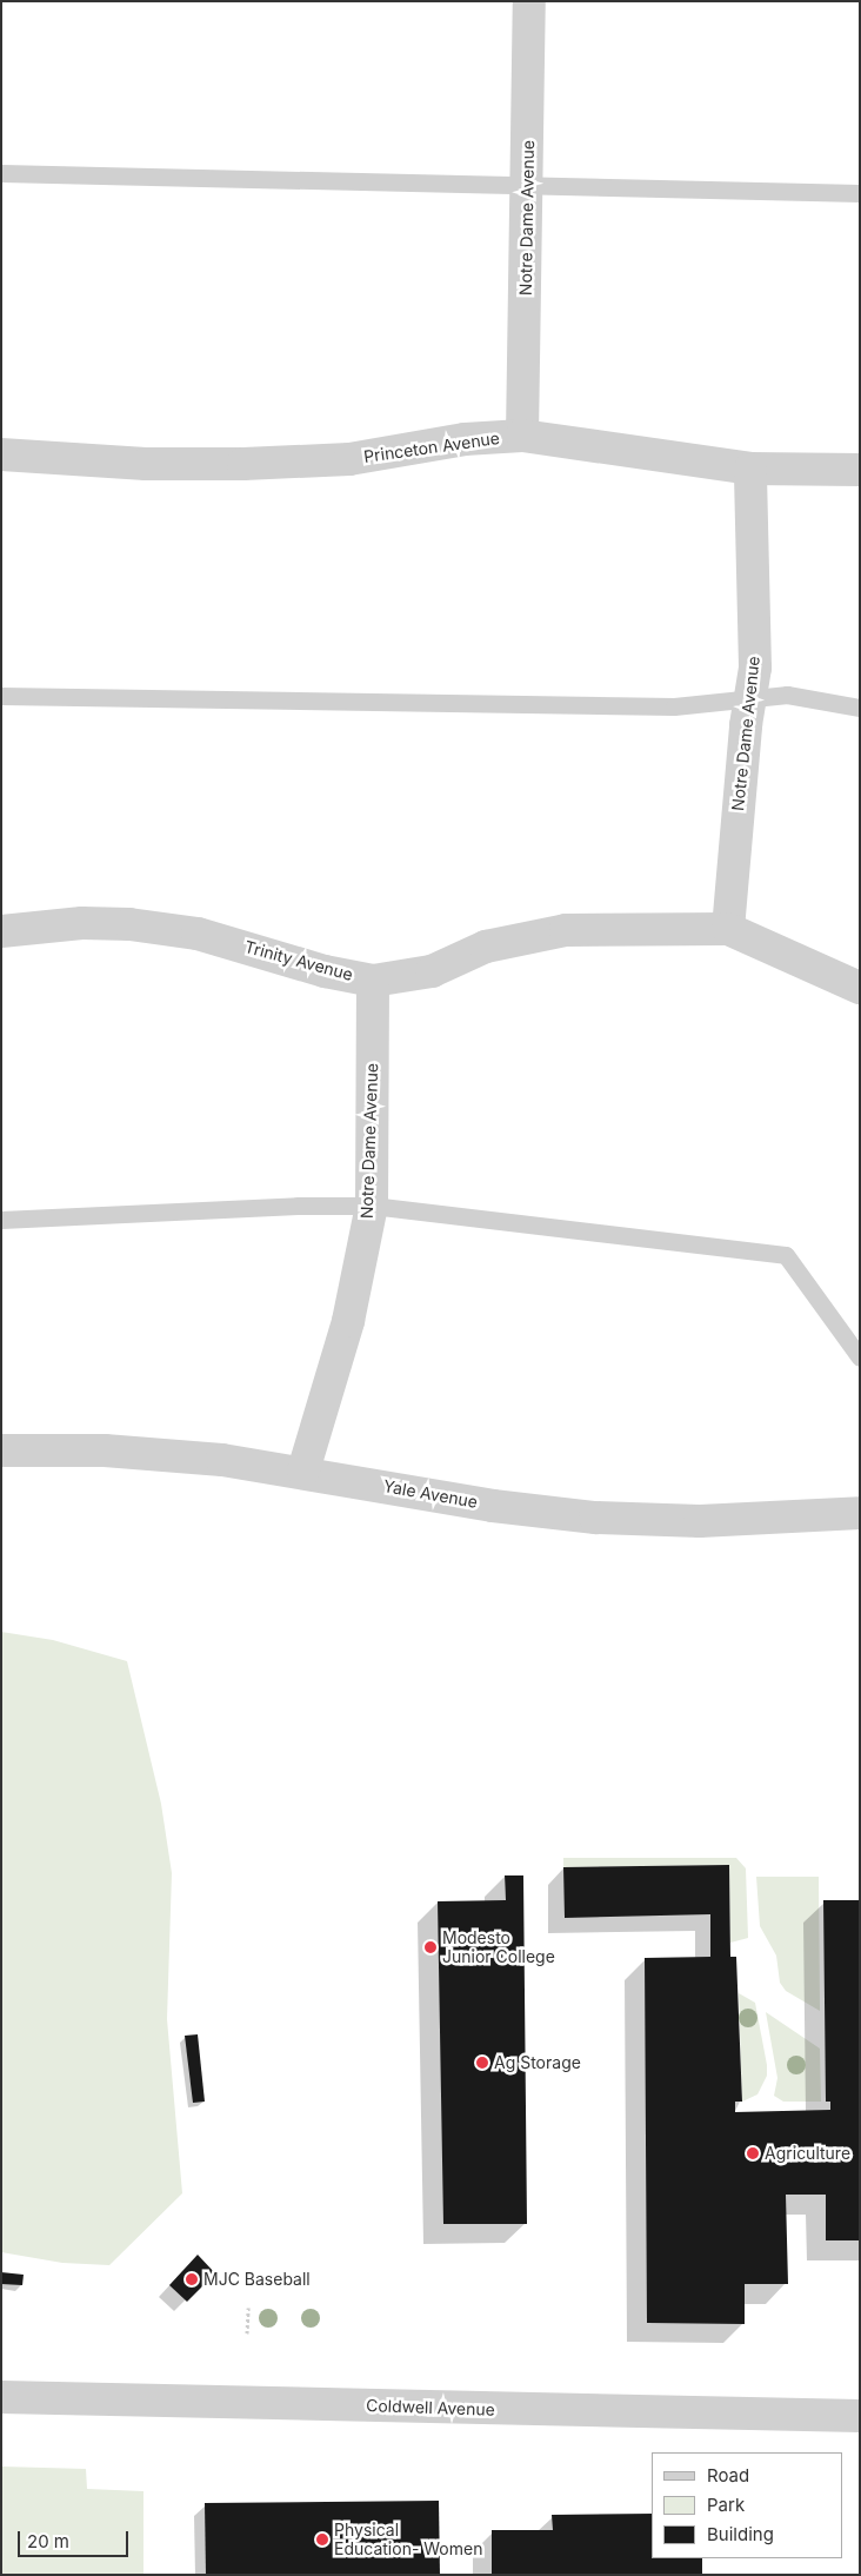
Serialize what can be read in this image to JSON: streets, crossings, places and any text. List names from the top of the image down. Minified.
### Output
{"streets":{"street":["Notre Dame Avenue","Princeton Avenue","Trinity Avenue","Yale Avenue","Coldwell Avenue"]},"crossings":[["Notre Dame Avenue","Princeton Avenue"],["Notre Dame Avenue","Trinity Avenue"],["Notre Dame Avenue","Yale Avenue"]],"places":["Modesto Junior College","Ag Storage","Agriculture","MJC Baseball","Physical Education- Women"],"legend":["Road","Park","Building"],"scale_bar":"20 m"}
